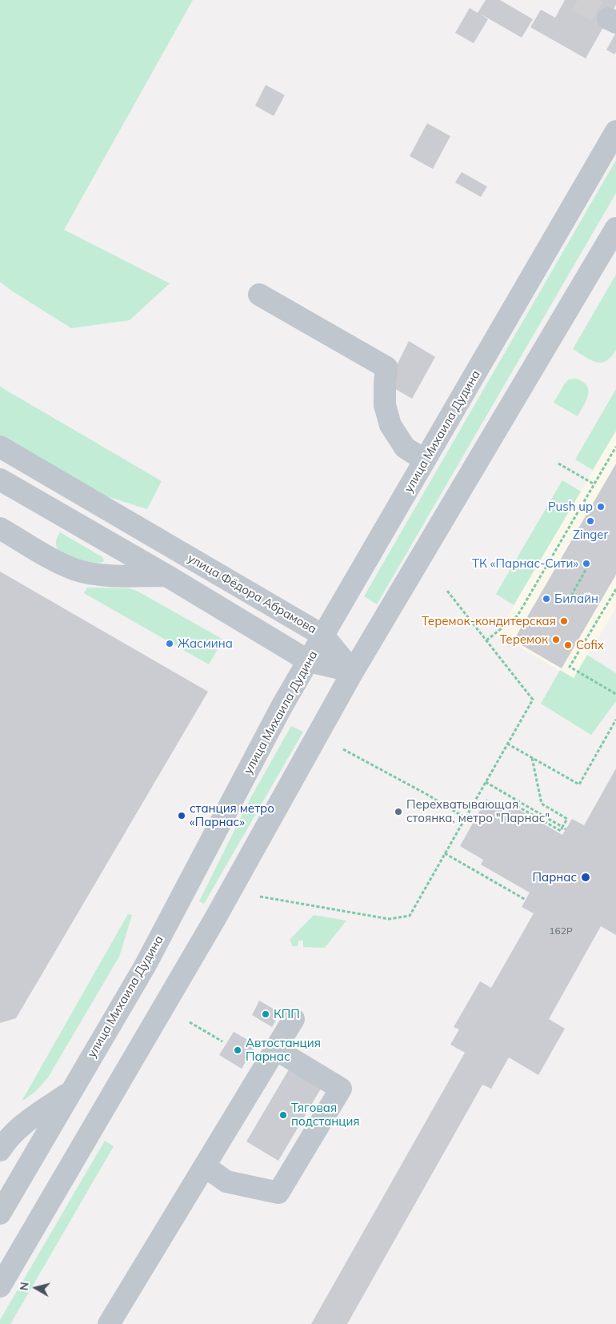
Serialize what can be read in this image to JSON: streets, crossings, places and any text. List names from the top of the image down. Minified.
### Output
{"streets":{"street":["улица Михаила Дудина","улица Фёдора Абрамова"]},"crossings":[["улица Михаила Дудина","улица Фёдора Абрамова"]],"places":["Push up","Zinger","ТК «Парнас-Сити»","Билайн","Теремок-кондитерская","Теремок","Жасмина","Cofix","Перехватывающая стоянка, метро \"Парнас\"","станция метро «Парнас»","Парнас","КПП","Автостанция Парнас","Тяговая подстанция"],"house_numbers":["162Р"],"north":"left"}
